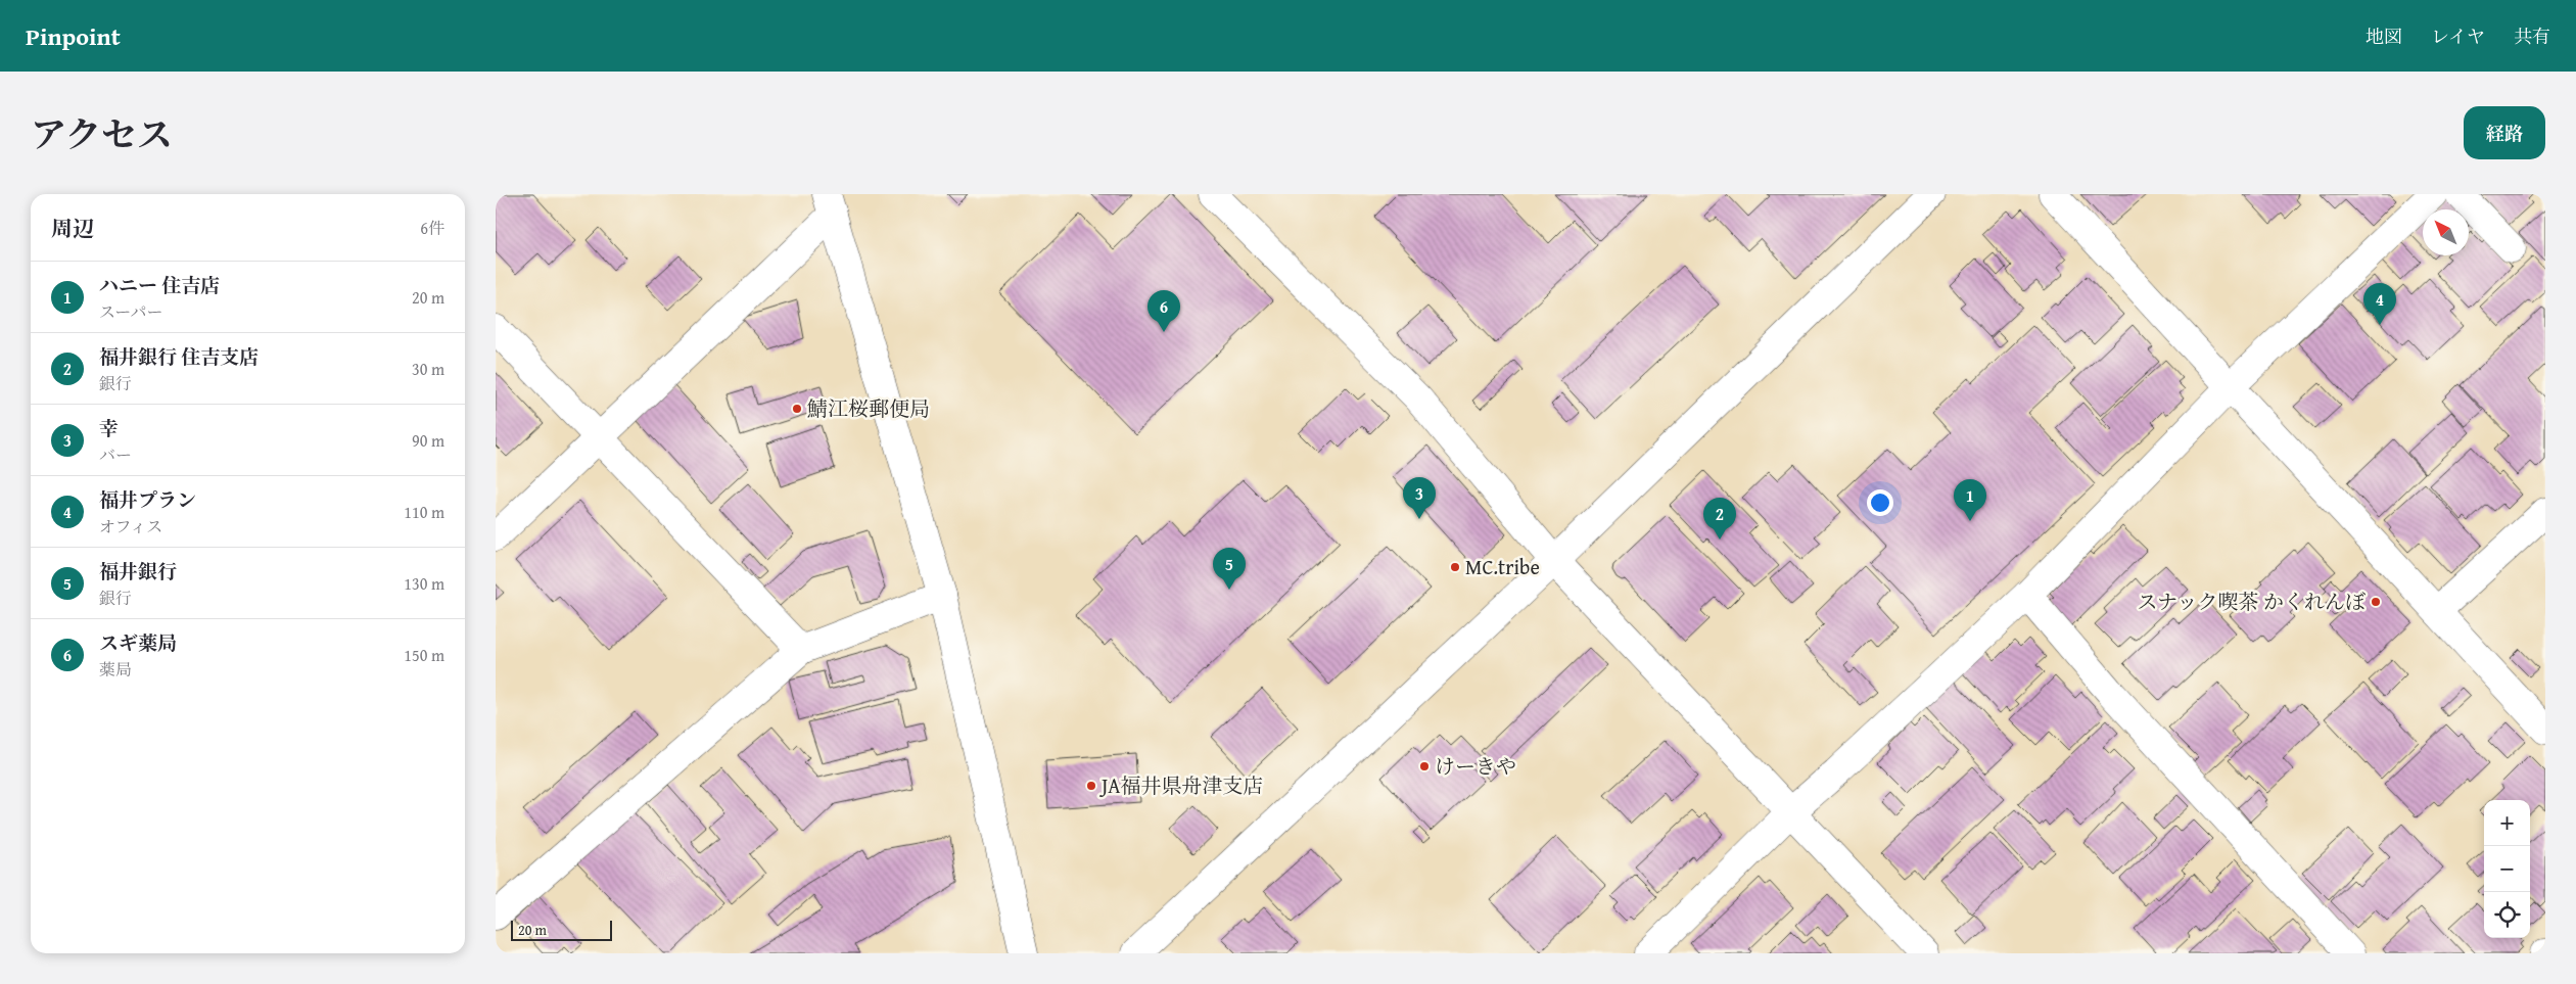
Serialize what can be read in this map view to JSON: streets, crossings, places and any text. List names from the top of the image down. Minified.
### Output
{"places":["鯖江桜郵便局","MC.tribe","スナック喫茶 かくれんぼ","けーきや","JA福井県舟津支店"],"scale_bar":"20 m","north":"top left","page":{"header":"Pinpoint","nav":["地図","レイヤ","共有"],"title":"アクセス","buttons":"経路","heading":["周辺","6件"],"list":[{"mark":"1","name":"ハニー 住吉店","note":"スーパー","value":"20 m"},{"mark":"2","name":"福井銀行 住吉支店","note":"銀行","value":"30 m"},{"mark":"3","name":"幸","note":"バー","value":"90 m"},{"mark":"4","name":"福井プラン","note":"オフィス","value":"110 m"},{"mark":"5","name":"福井銀行","note":"銀行","value":"130 m"},{"mark":"6","name":"スギ薬局","note":"薬局","value":"150 m"}],"pins":["4","6","3","1","2","5"],"map_buttons":["+","−"],"scale":"20 m"}}
